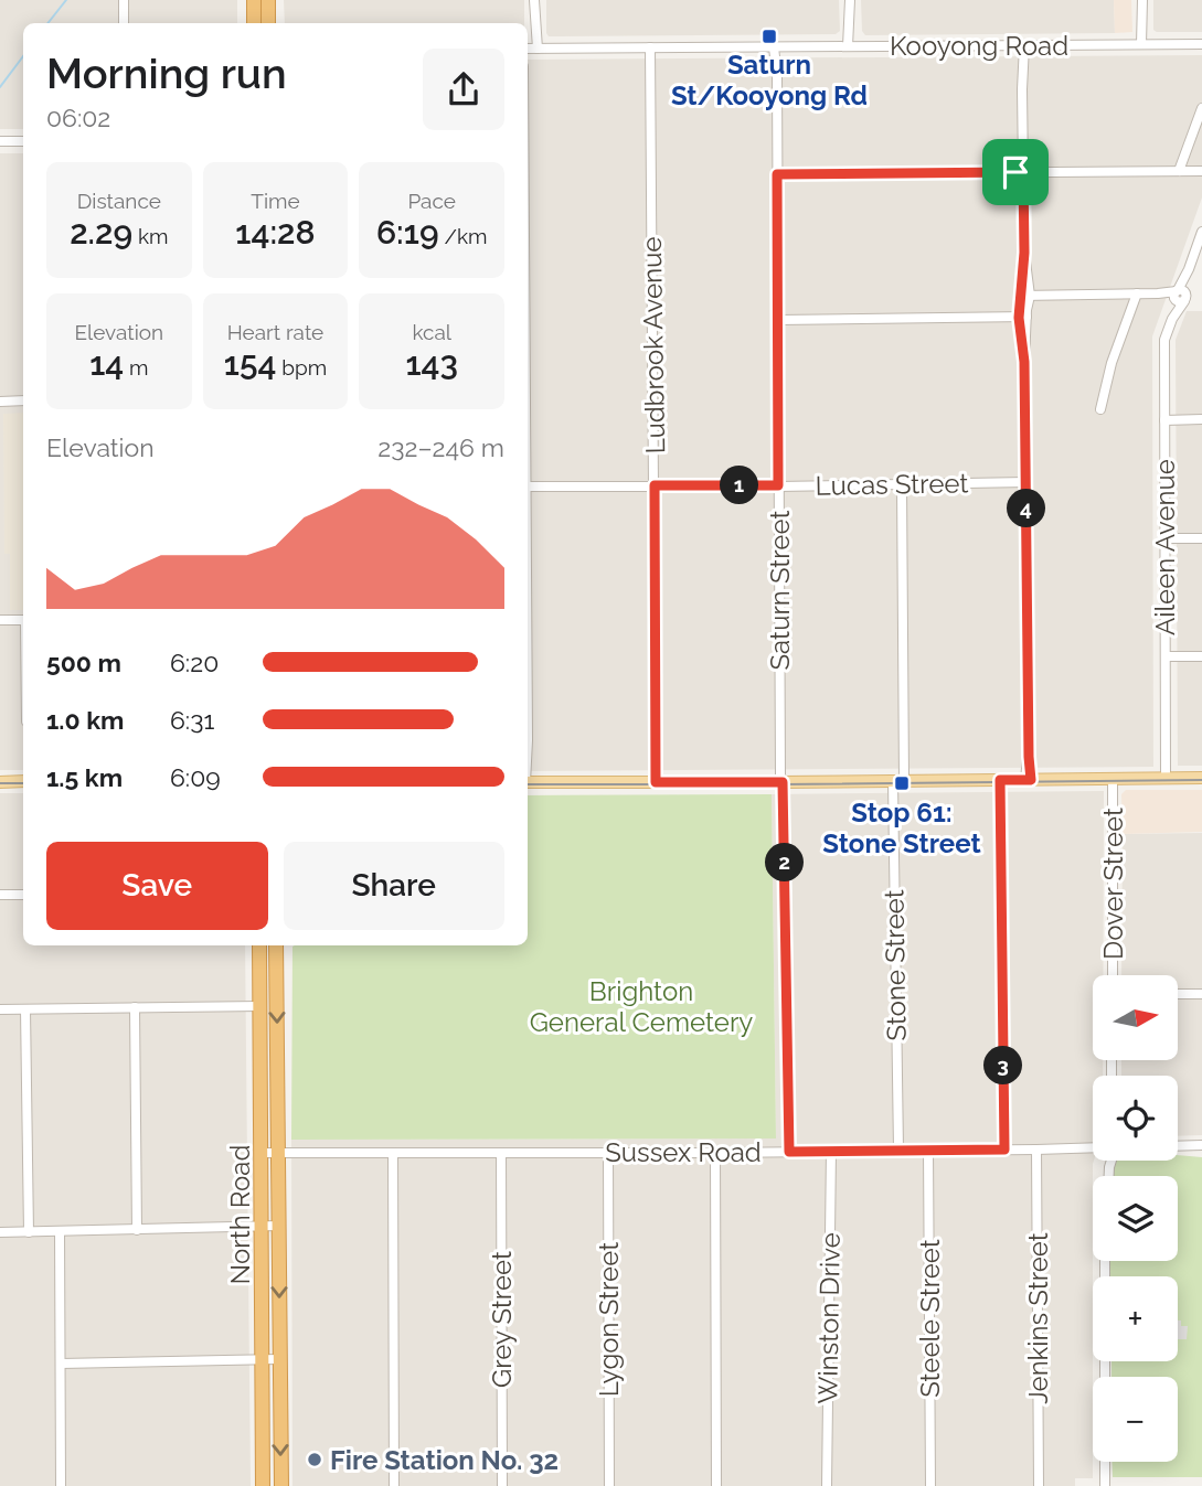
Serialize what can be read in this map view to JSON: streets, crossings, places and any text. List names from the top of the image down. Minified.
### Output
{"streets":{"highway":["North Road"],"street":["Kooyong Road","Ludbrook Avenue","Lucas Street","Aileen Avenue","Saturn Street","Dover Street","Stone Street","Sussex Road","Winston Drive","Steele Street","Jenkins Street","Grey Street","Lygon Street"]},"crossings":[["Kooyong Road","Ludbrook Avenue"],["Kooyong Road","Saturn Street"],["Ludbrook Avenue","Lucas Street"],["Lucas Street","Saturn Street"],["Lucas Street","Stone Street"],["Saturn Street","Sussex Road"],["Stone Street","Sussex Road"],["Sussex Road","North Road"],["Sussex Road","Winston Drive"],["Sussex Road","Steele Street"],["Sussex Road","Jenkins Street"],["Sussex Road","Grey Street"],["Sussex Road","Lygon Street"]],"parks":["Brighton General Cemetery"],"places":{"transit":["Saturn St/Kooyong Rd","Stop 61: Stone Street"],"other":["Fire Station No. 32"]},"north":"right","page":{"heading":["Morning run","06:02"],"stats":[["Distance","2.29 km"],["Time","14:28"],["Pace","6:19 /km"],["Elevation","14 m"],["Heart rate","154 bpm"],["kcal","143"]],"chart":["Elevation","232–246 m"],"pins":["1","4","2","3"],"list":[{"name":"500 m","note":"6:20"},{"name":"1.0 km","note":"6:31"},{"name":"1.5 km","note":"6:09"}],"buttons":["Save","Share"],"map_buttons":["+","−"]}}
